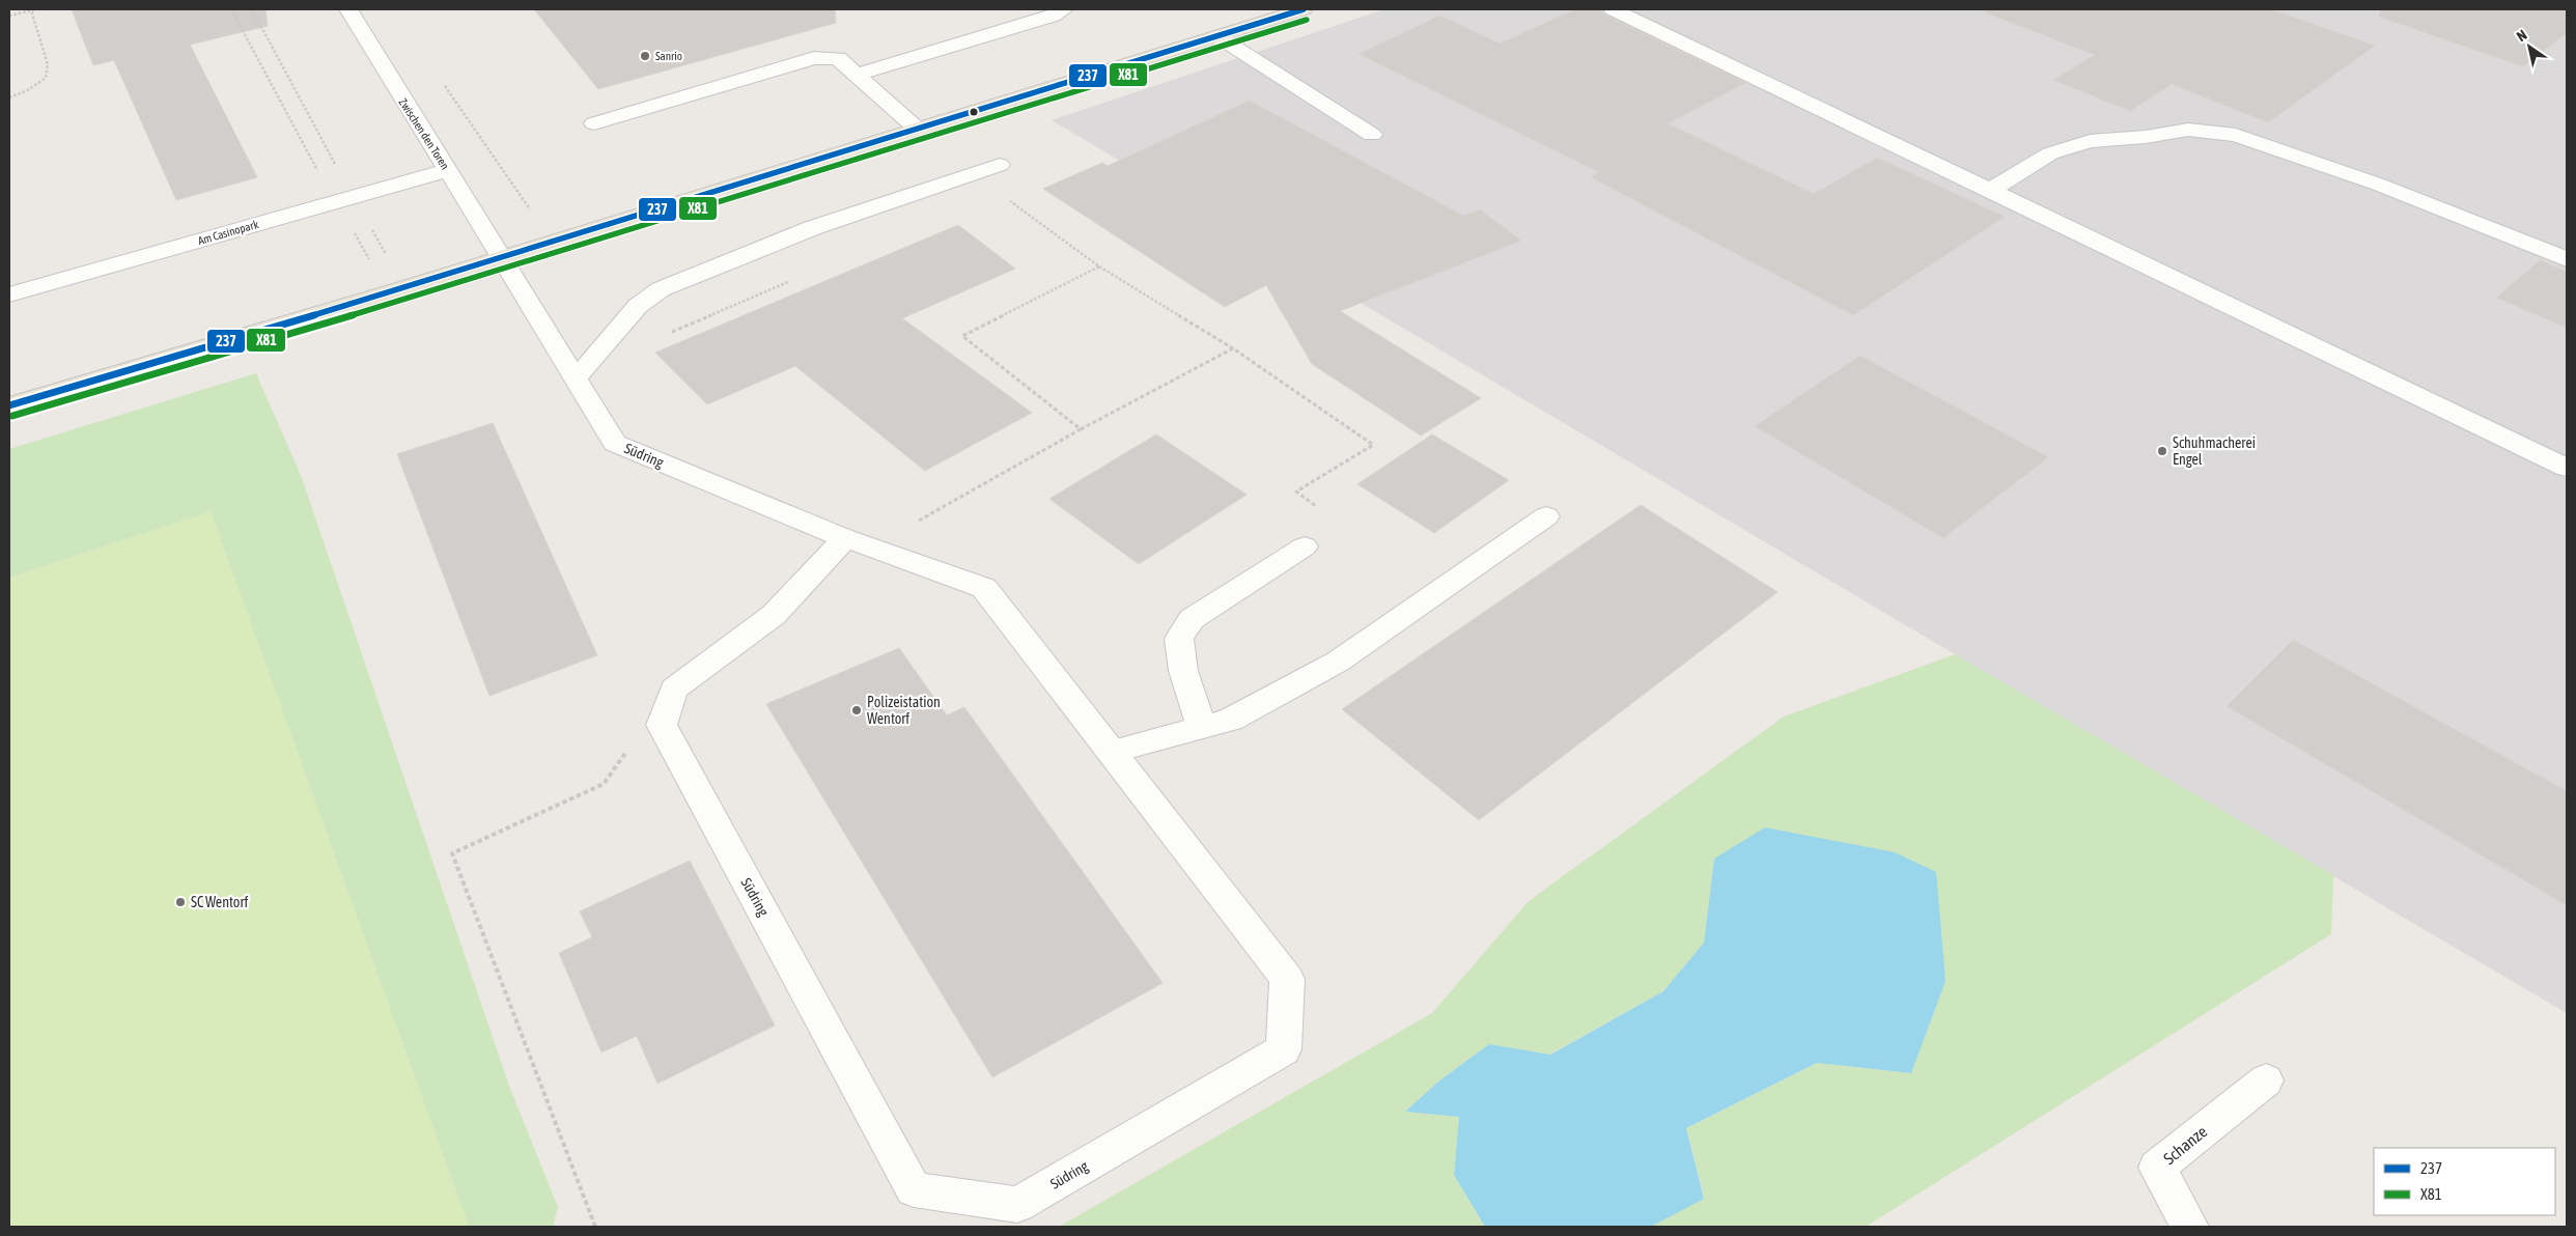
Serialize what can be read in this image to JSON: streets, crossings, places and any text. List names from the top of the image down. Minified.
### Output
{"streets":{"street":["Zwischen den Toren","Am Casinopark","Südring","Schanze"]},"crossings":[["Zwischen den Toren","Am Casinopark"],["Zwischen den Toren","Südring"]],"places":["Sanrio","Schuhmacherei Engel","Polizeistation Wentorf","SC Wentorf"],"lines":["transit line 237","transit line X81"],"legend":["237","X81"],"north":"top left"}
